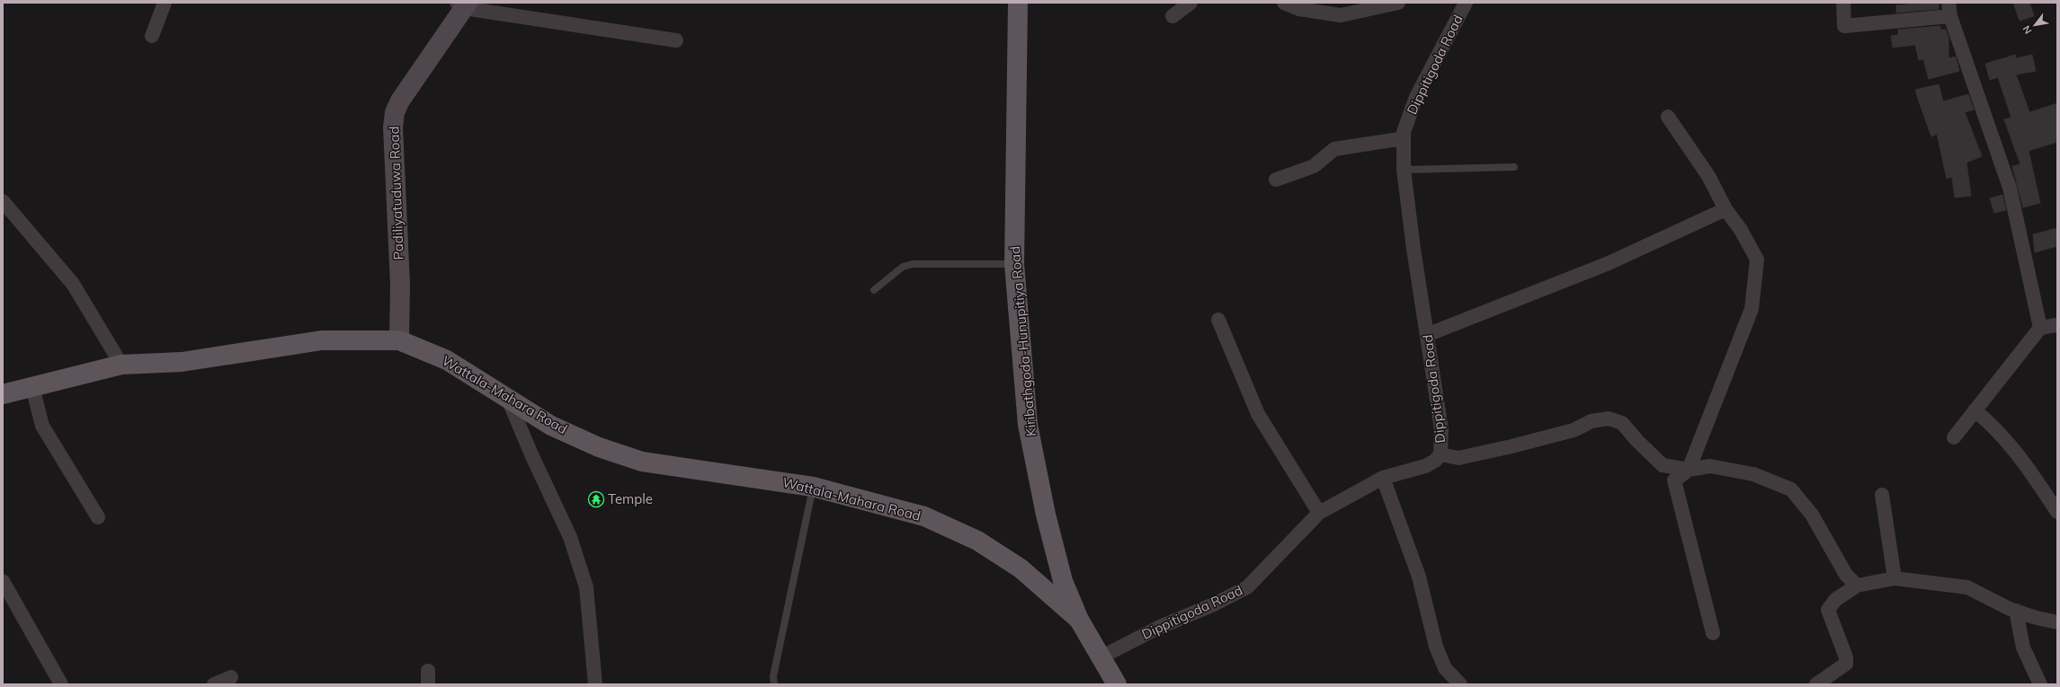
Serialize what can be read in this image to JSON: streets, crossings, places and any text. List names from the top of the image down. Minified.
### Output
{"streets":{"main road":["Kiribathgoda-Hunupitiya Road","Wattala-Mahara Road"],"street":["Dippitigoda Road","Padiliyatuduwa Road"]},"crossings":[["Dippitigoda Road","Kiribathgoda-Hunupitiya Road"],["Padiliyatuduwa Road","Wattala-Mahara Road"],["Kiribathgoda-Hunupitiya Road","Wattala-Mahara Road"]],"places":{"temple":["Temple"]},"north":"bottom left"}
